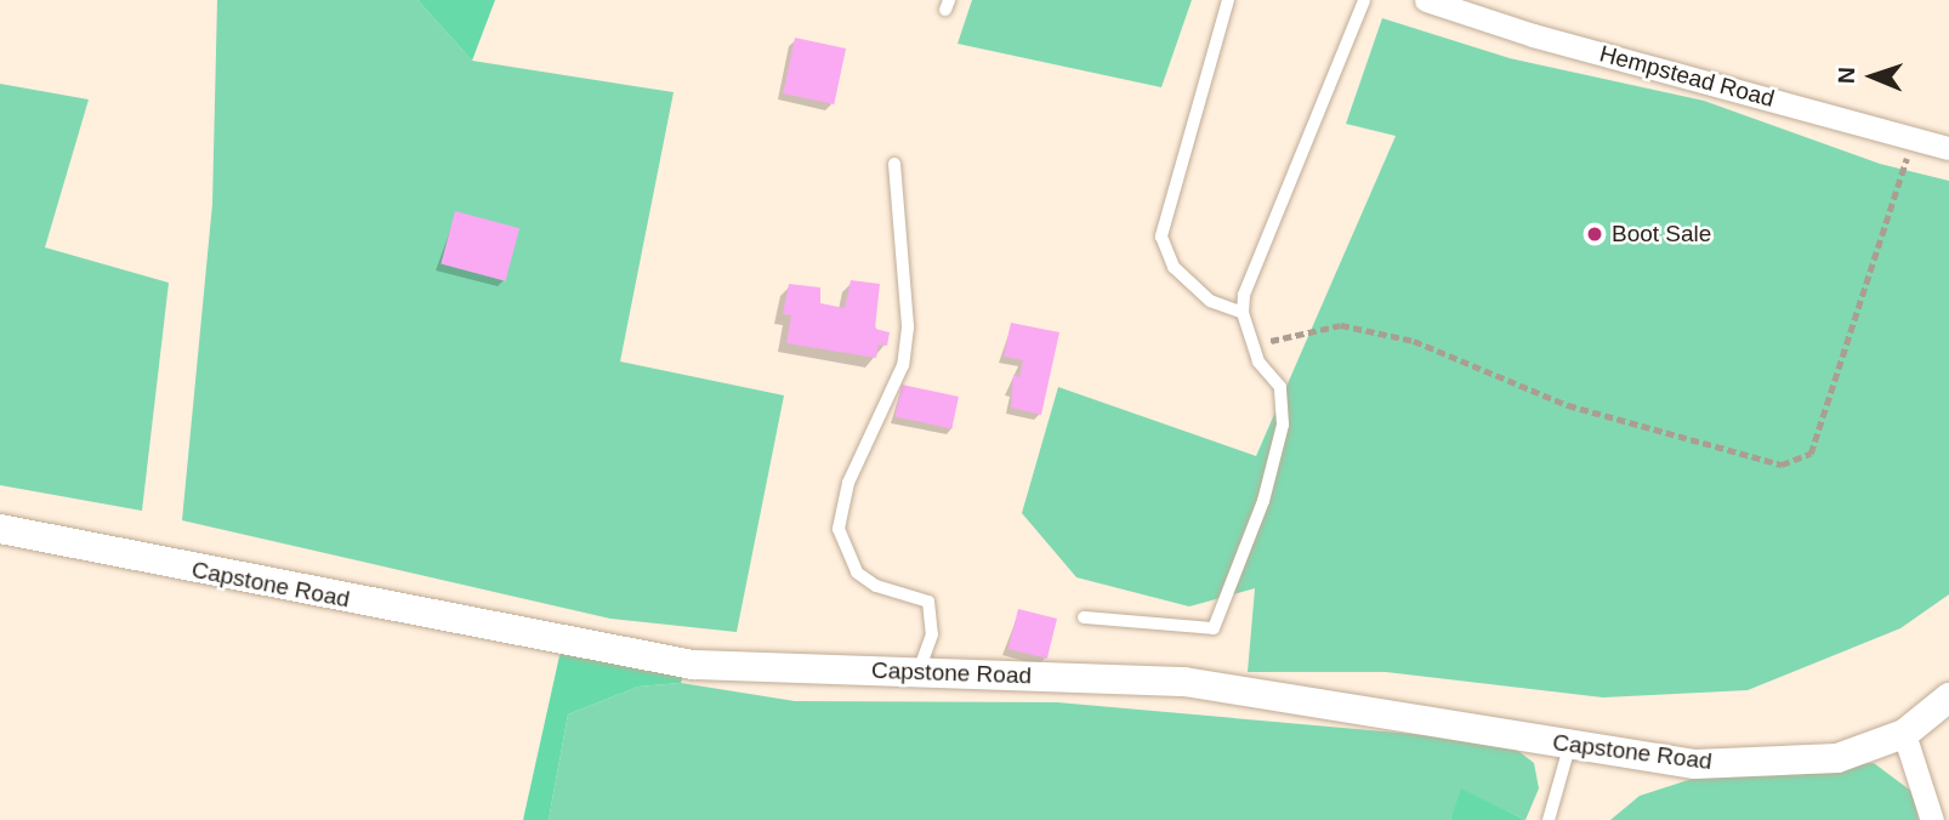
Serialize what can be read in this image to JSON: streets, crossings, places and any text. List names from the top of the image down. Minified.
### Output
{"streets":{"street":["Hempstead Road","Capstone Road"]},"places":["Boot Sale"],"north":"left"}
